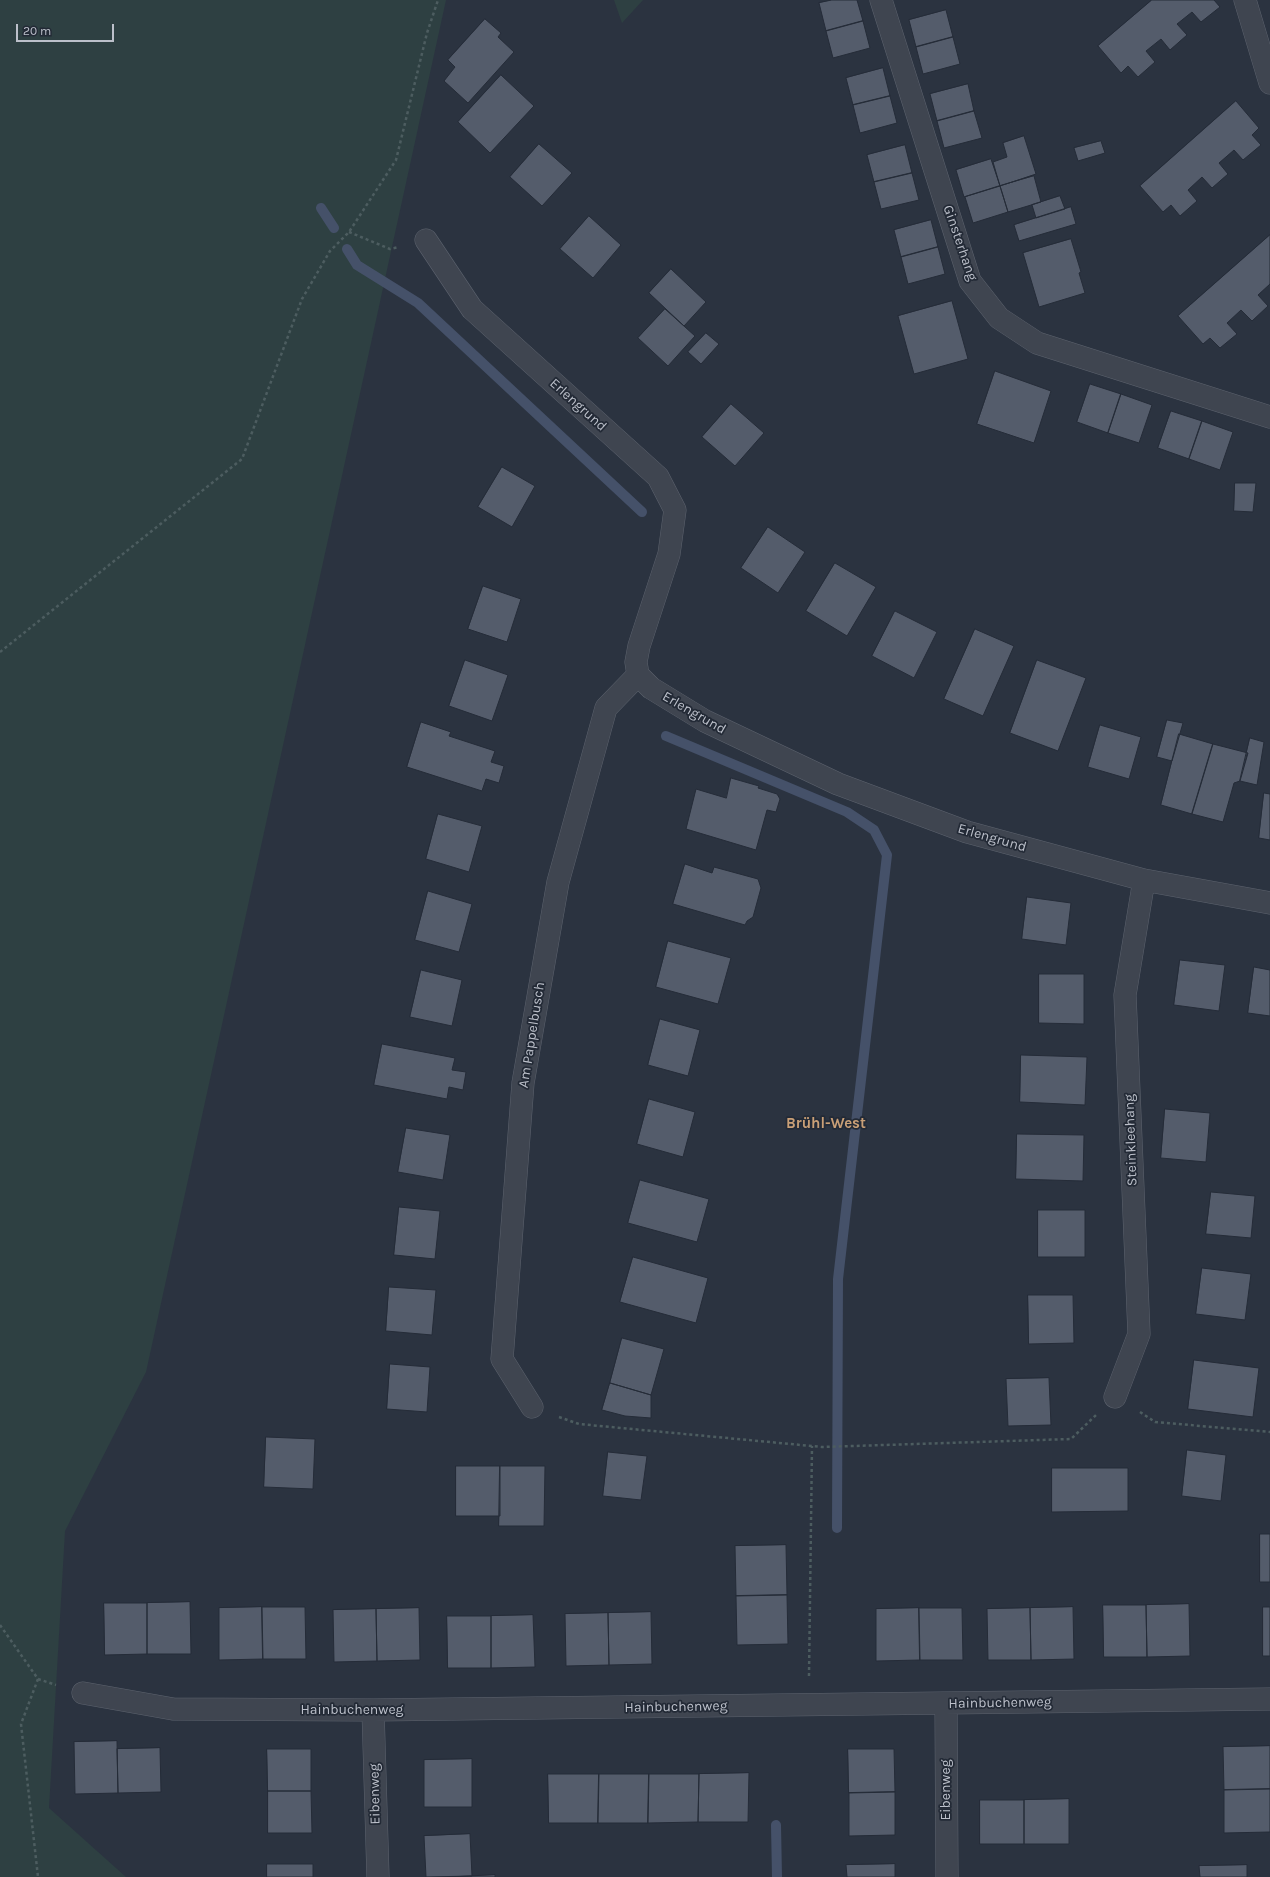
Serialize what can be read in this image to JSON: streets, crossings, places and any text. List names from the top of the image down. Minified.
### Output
{"streets":{"street":["Ginsterhang","Erlengrund","Am Pappelbusch","Steinkleehang","Hainbuchenweg","Eibenweg"]},"crossings":[["Erlengrund","Am Pappelbusch"],["Erlengrund","Steinkleehang"],["Hainbuchenweg","Eibenweg"]],"districts":["Brühl-West"],"scale_bar":"20 m"}
